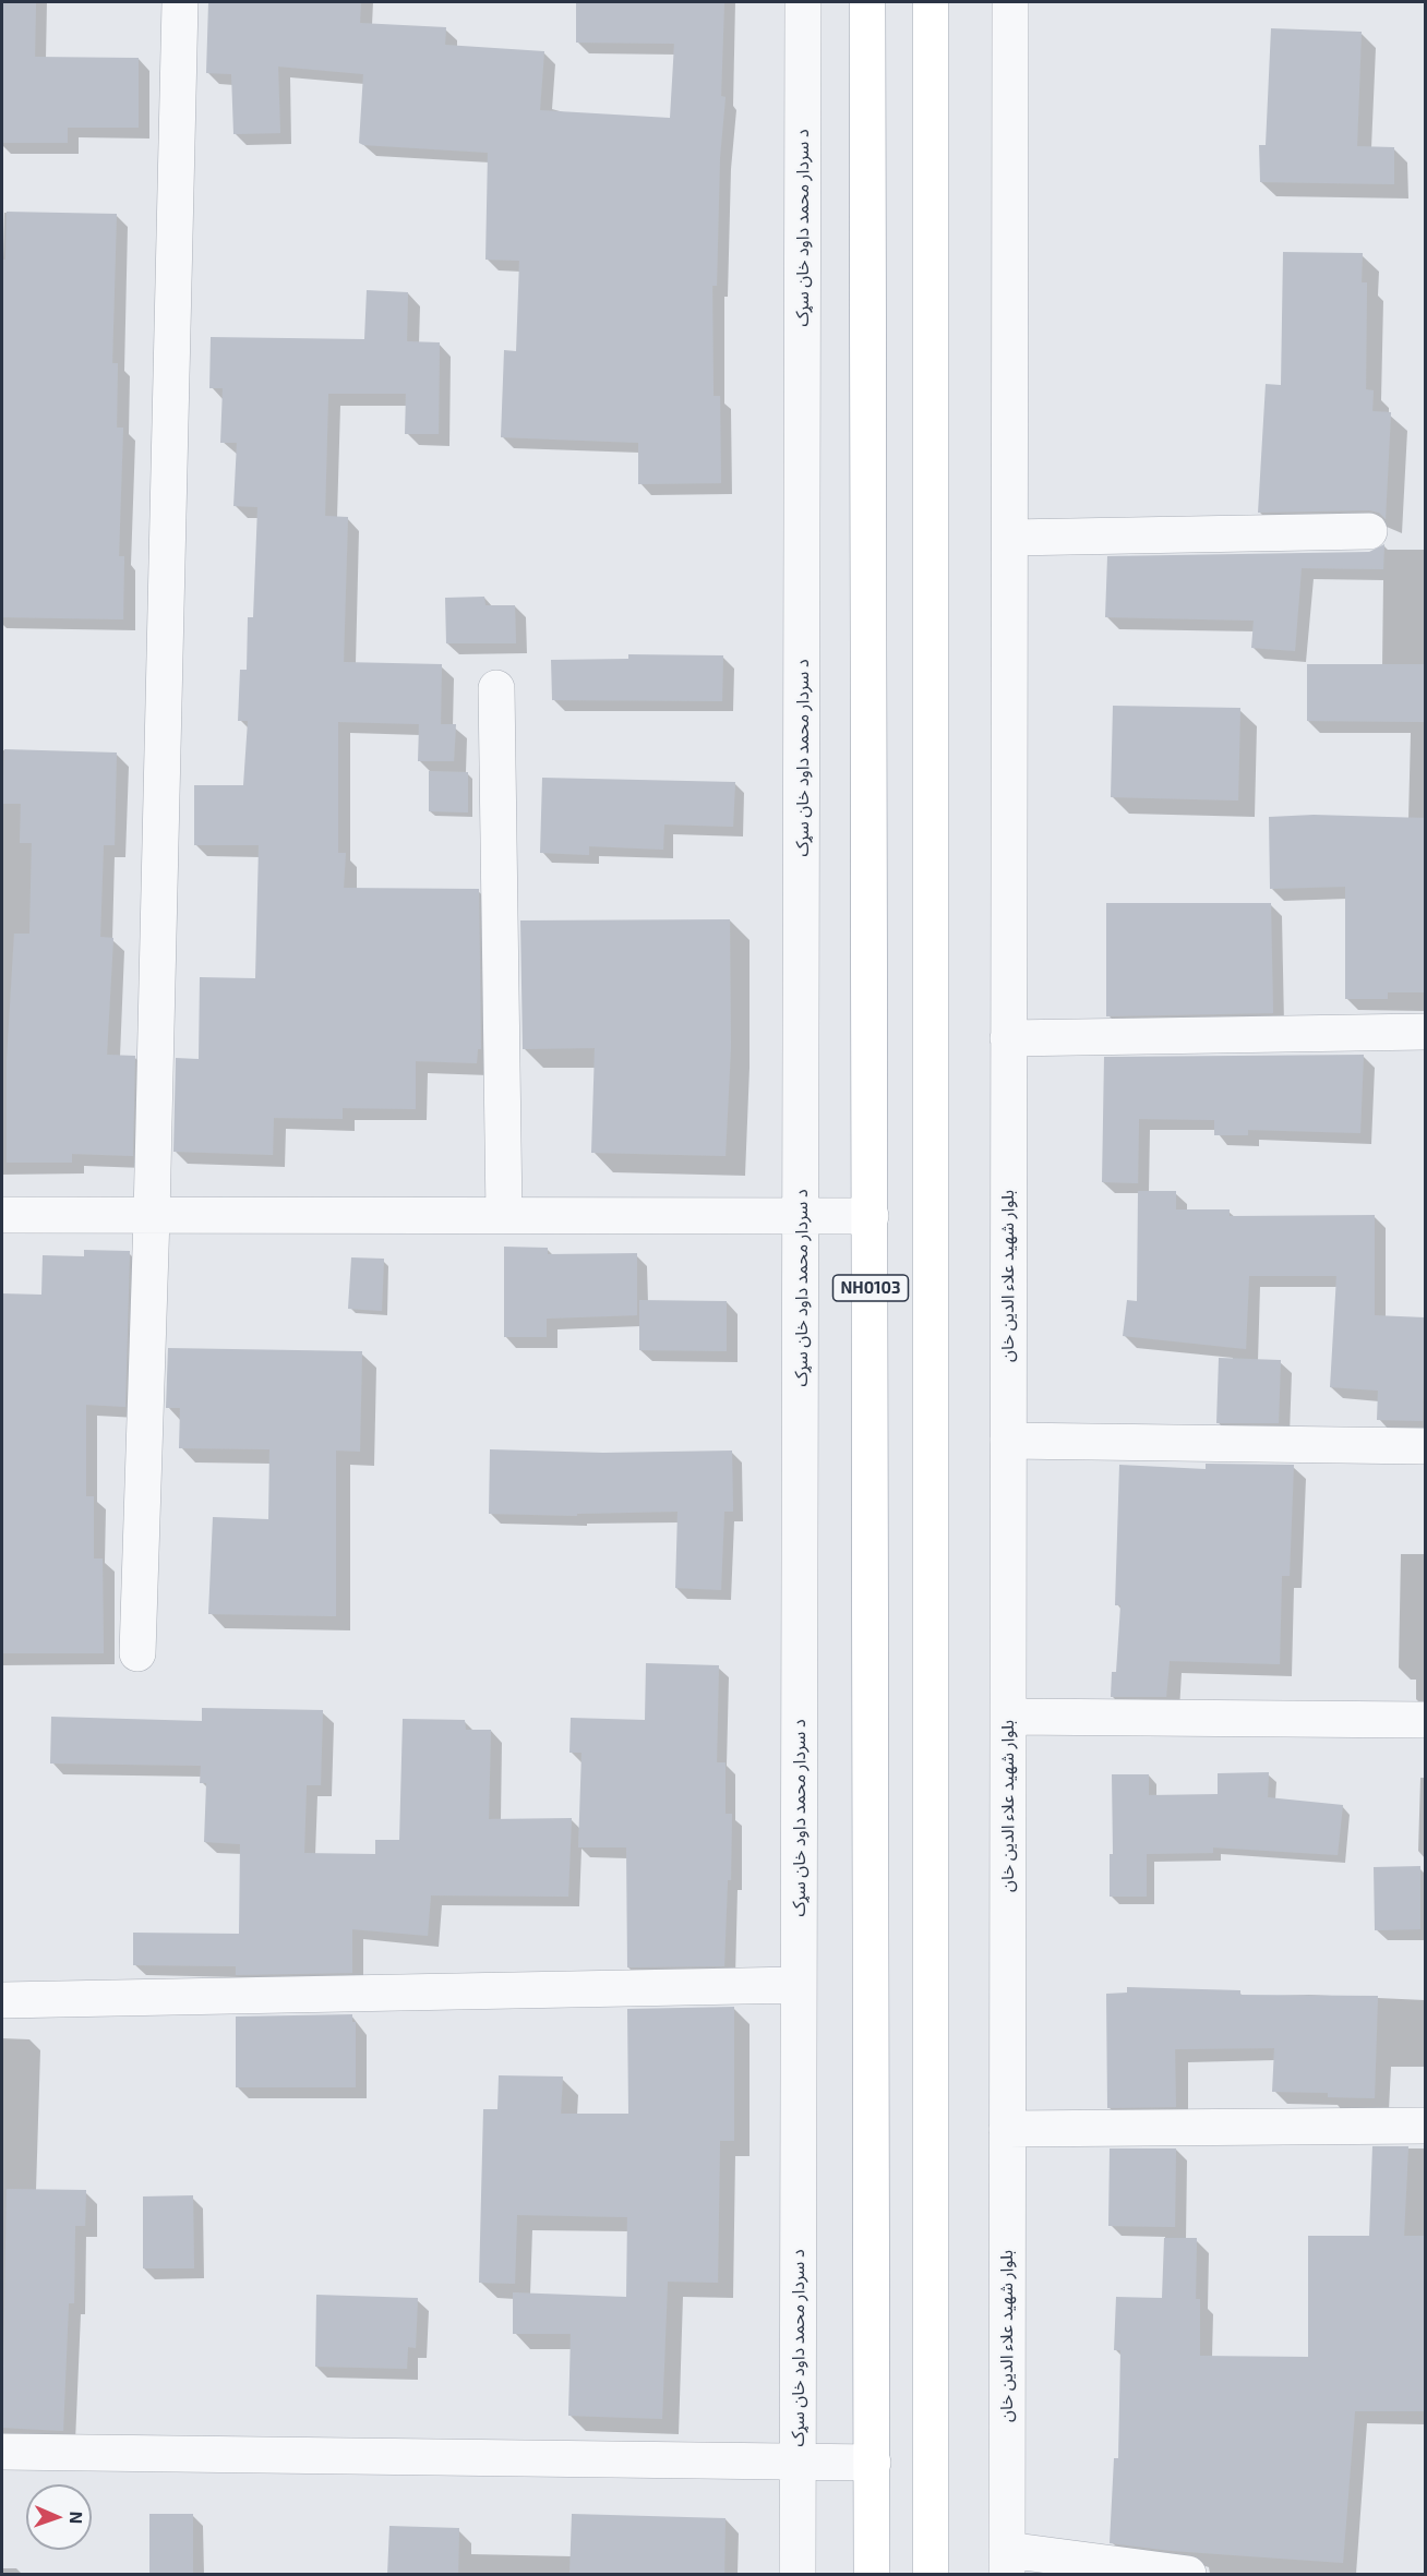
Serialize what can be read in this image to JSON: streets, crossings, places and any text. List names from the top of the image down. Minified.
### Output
{"streets":{"highway":["NH0103"],"street":["د سردار محمد داود خان سړک","بلوار شهید علاء الدین خان"]},"north":"right"}
